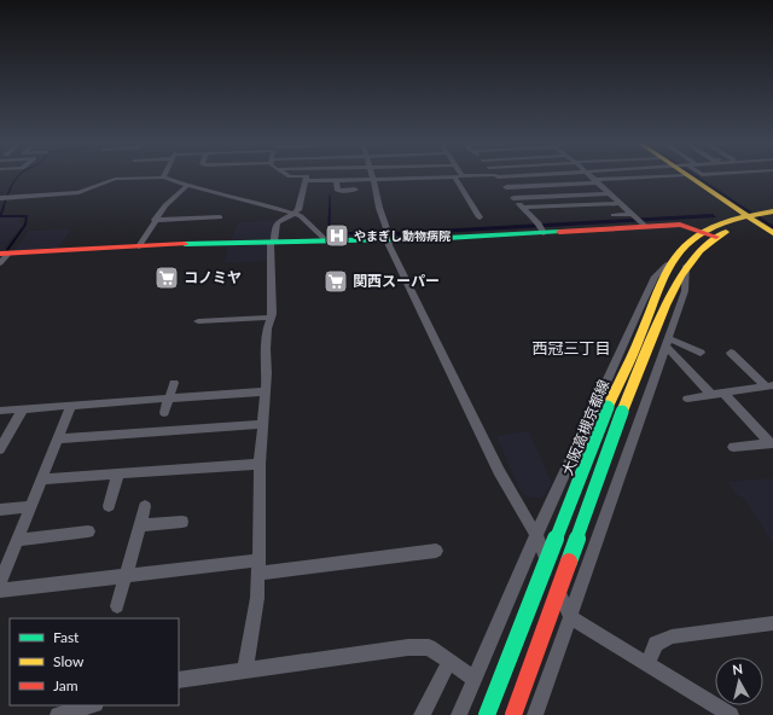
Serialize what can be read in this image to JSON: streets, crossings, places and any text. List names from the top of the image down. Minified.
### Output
{"streets":{"main road":["大阪高槻京都線"]},"districts":["西冠三丁目"],"places":{"hospital":["やまぎし動物病院"],"supermarket":["コノミヤ","関西スーパー"]},"legend":["Fast","Slow","Jam"],"north":"top"}
